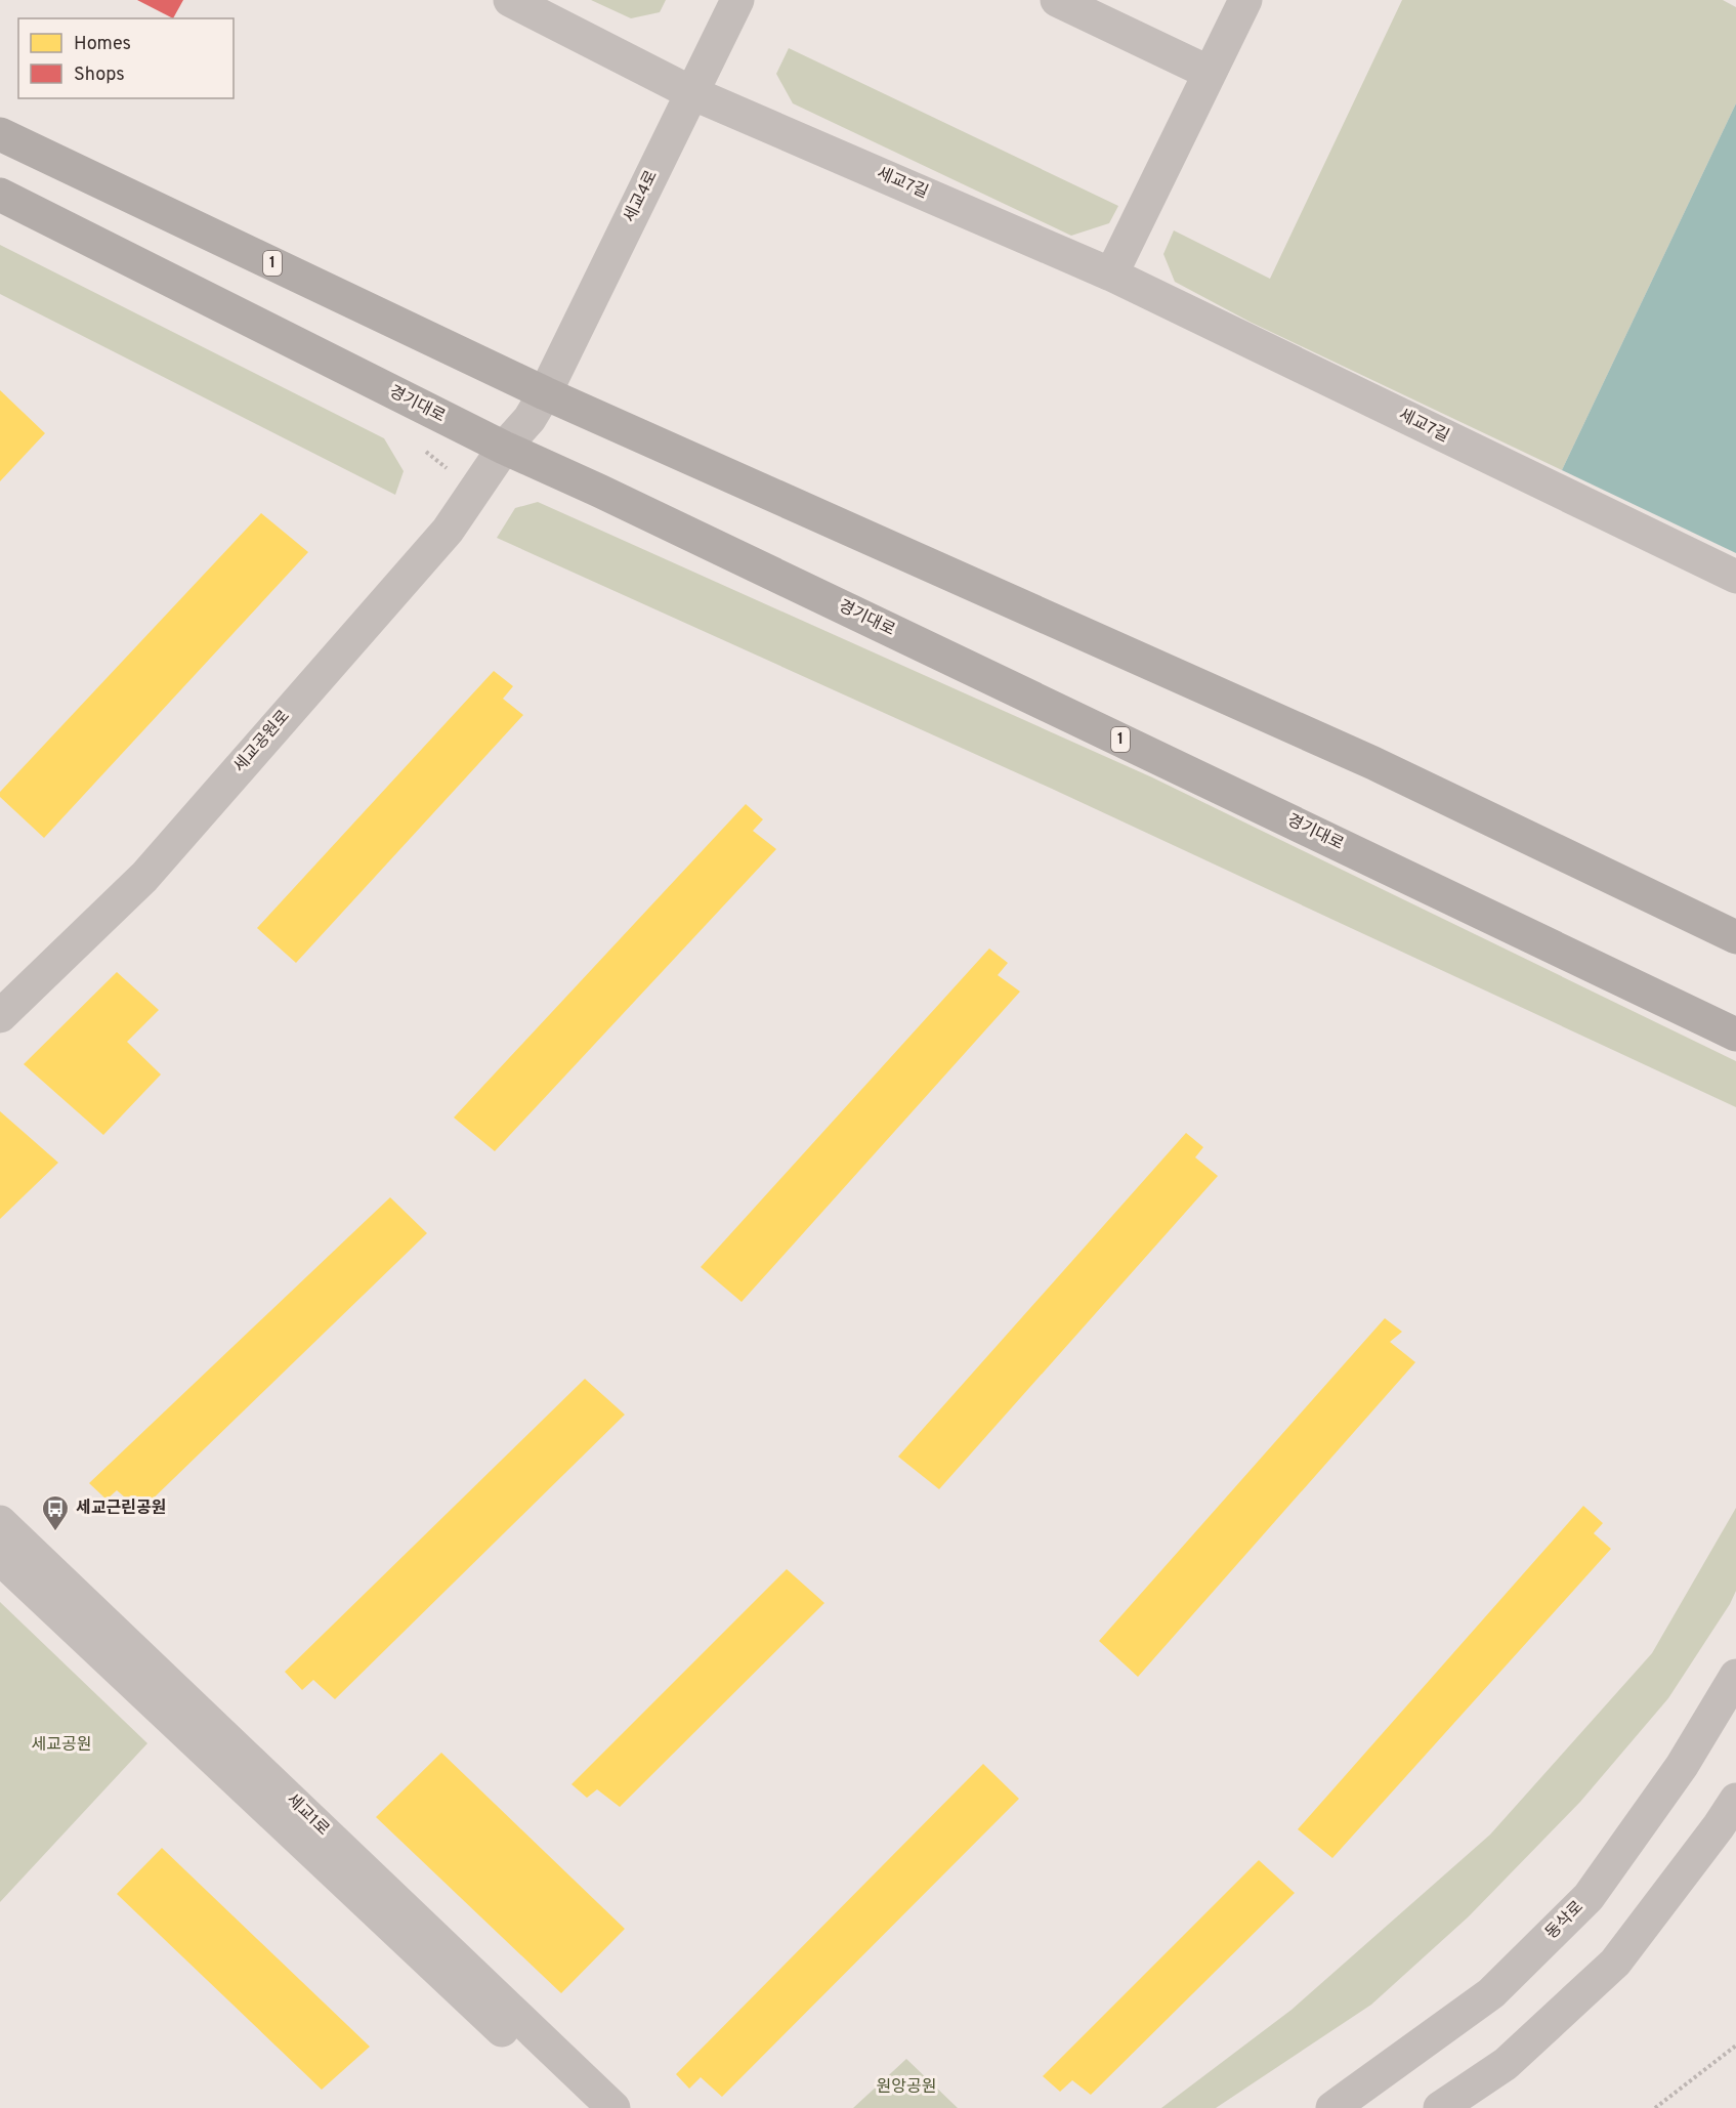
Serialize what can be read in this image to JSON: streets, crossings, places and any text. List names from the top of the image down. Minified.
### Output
{"streets":{"main road":["1","경기대로"],"street":["세교7길","세교4로","세교공원로","세교1로","동삭로"]},"crossings":[["세교7길","세교4로"],["세교4로","1"],["세교4로","경기대로"],["세교4로","세교공원로"],["경기대로","세교공원로"]],"parks":["세교공원","원앙공원"],"places":{"bus stop":["세교근린공원"]},"legend":["Homes","Shops"]}
